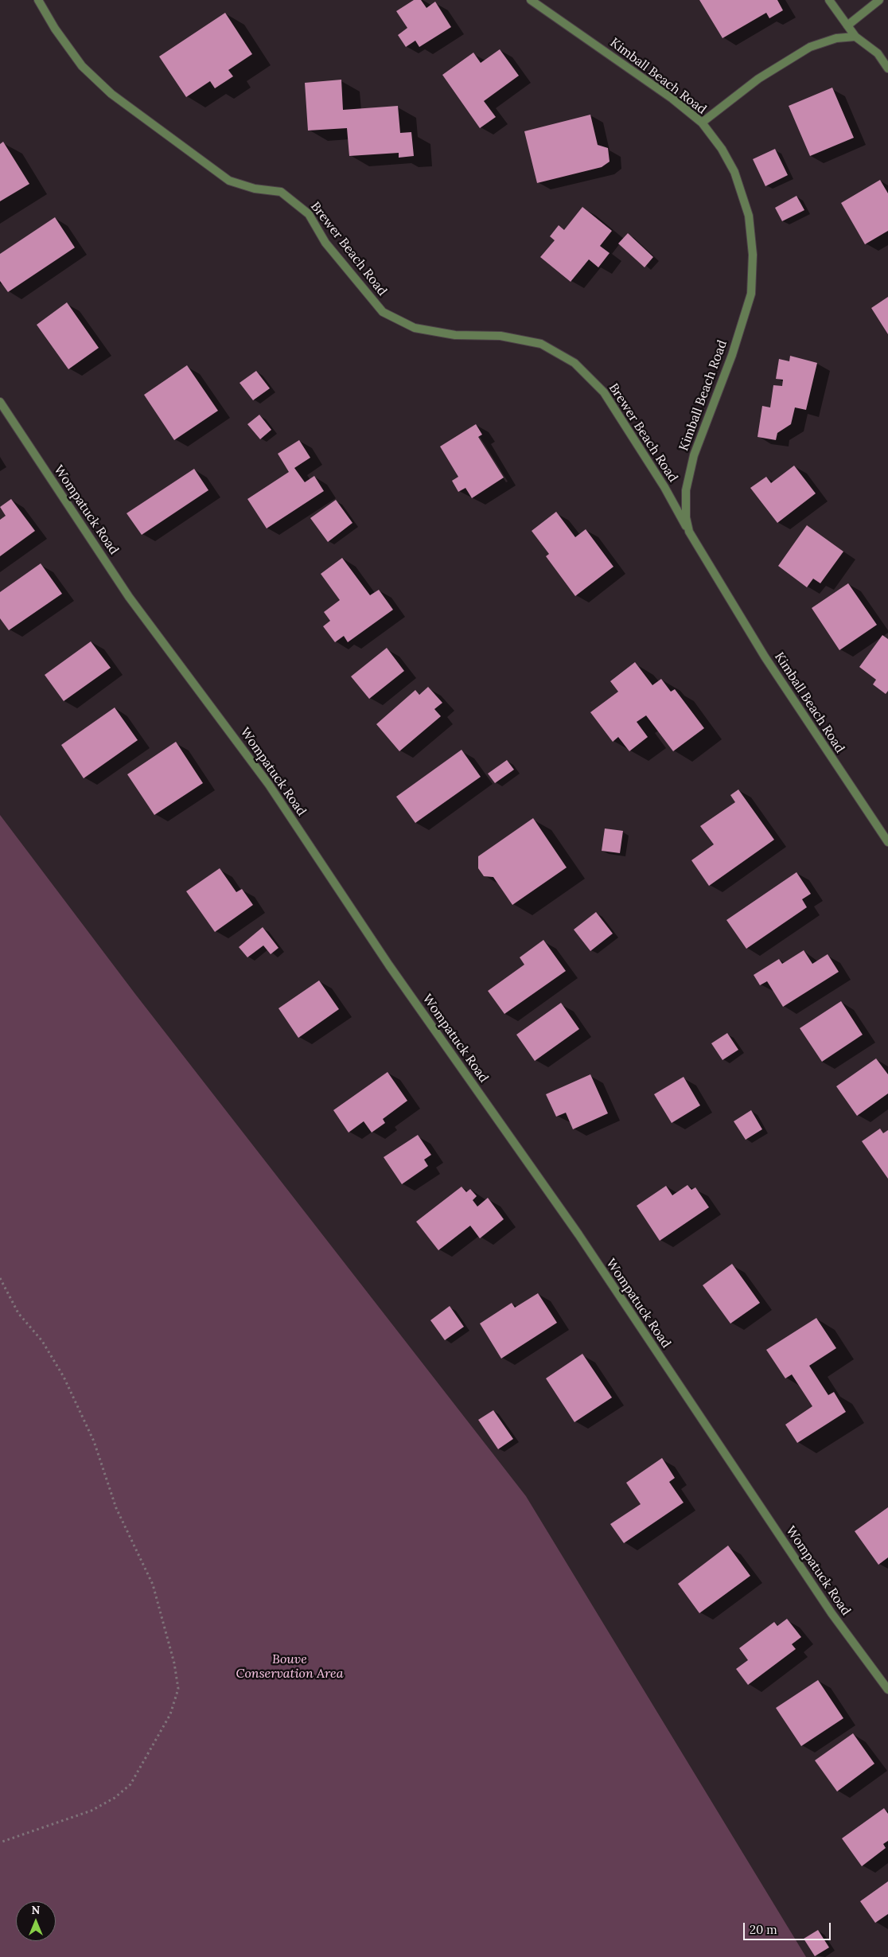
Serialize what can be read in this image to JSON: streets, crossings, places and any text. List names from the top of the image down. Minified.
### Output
{"streets":{"street":["Kimball Beach Road","Brewer Beach Road","Wompatuck Road"]},"crossings":[["Kimball Beach Road","Brewer Beach Road"]],"parks":["Bouve Conservation Area"],"scale_bar":"20 m","north":"top"}
